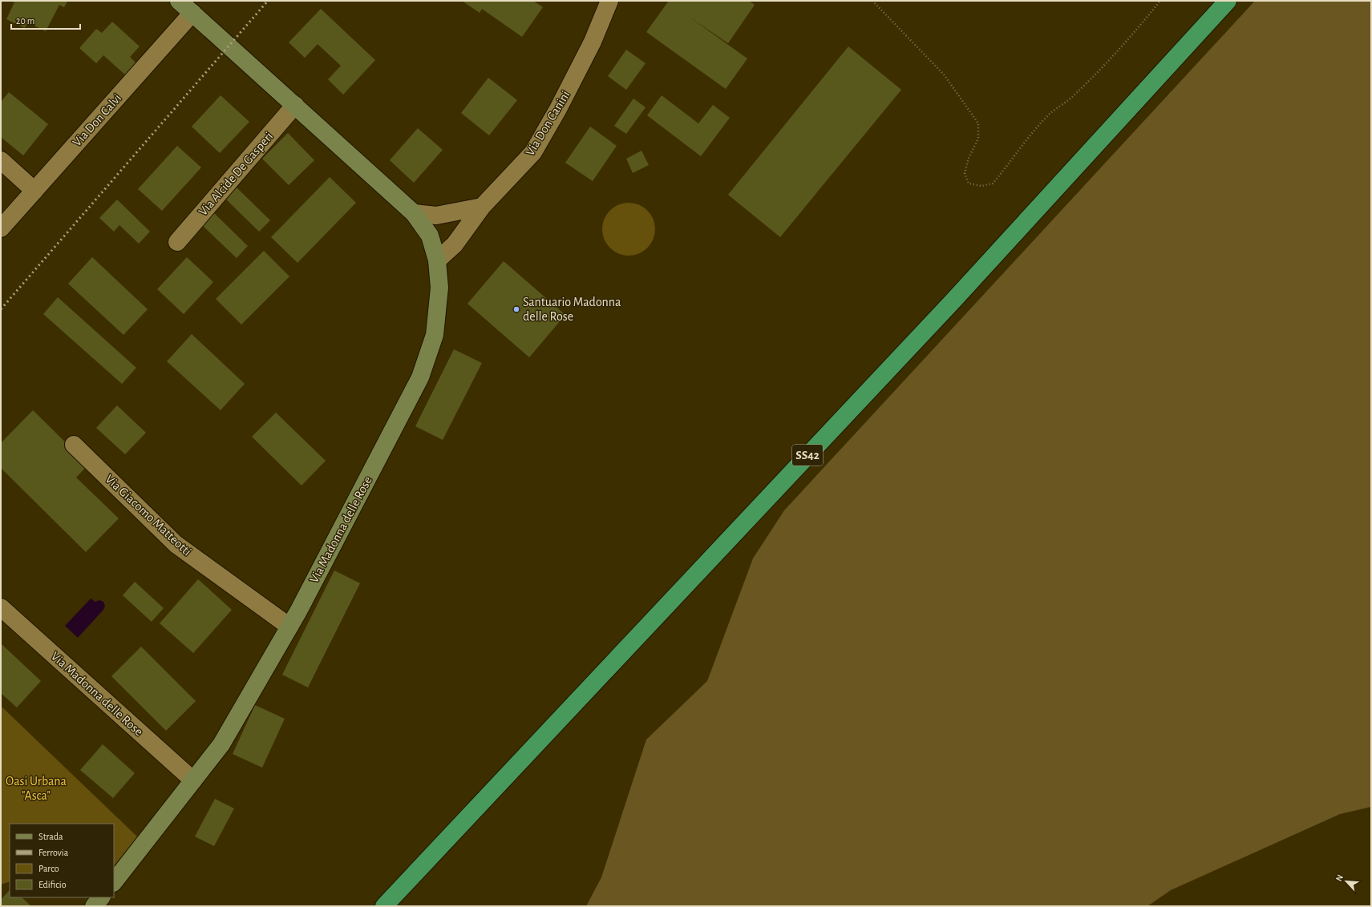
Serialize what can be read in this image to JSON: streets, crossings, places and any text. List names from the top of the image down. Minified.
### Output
{"streets":{"highway":["SS42"],"street":["Via Don Calvi","Via Don Canini","Via Alcide De Gasperi","Via Giacomo Matteotti","Via Madonna delle Rose"]},"crossings":[["Via Don Calvi","Via Madonna delle Rose"],["Via Don Canini","Via Madonna delle Rose"],["Via Alcide De Gasperi","Via Madonna delle Rose"],["Via Giacomo Matteotti","Via Madonna delle Rose"]],"parks":["Oasi Urbana \"Asca\""],"places":["Santuario Madonna delle Rose"],"legend":["Strada","Ferrovia","Parco","Edificio"],"scale_bar":"20 m","north":"top left"}
